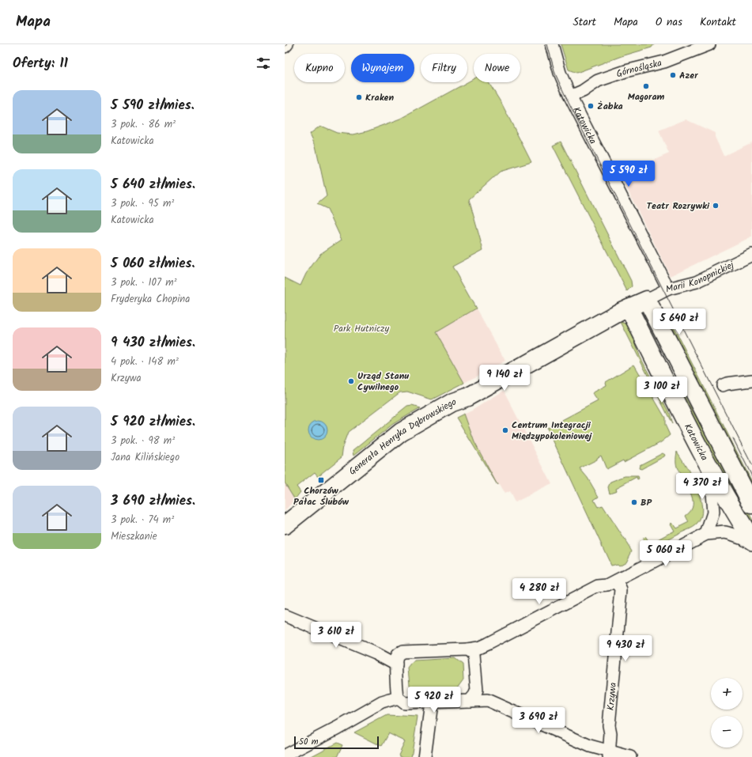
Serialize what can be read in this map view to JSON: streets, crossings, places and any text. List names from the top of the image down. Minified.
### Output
{"streets":{"street":["Górnośląska","Katowicka","Marii Konopnickiej","Generała Henryka Dąbrowskiego","Krzywa"]},"crossings":[["Górnośląska","Katowicka"],["Katowicka","Marii Konopnickiej"],["Katowicka","Generała Henryka Dąbrowskiego"],["Marii Konopnickiej","Generała Henryka Dąbrowskiego"]],"parks":["Park Hutniczy"],"places":{"other":["Azer","Magoram","Kraken","Żabka","Teatr Rozrywki","Urząd Stanu Cywilnego","Centrum Integracji Międzypokoleniowej","BP"],"transit":["Chorzów Pałac Ślubów"]},"scale_bar":"50 m","page":{"header":"Mapa","nav":["Start","Mapa","O nas","Kontakt"],"heading":"Oferty: 11","chip":["Kupno","Wynajem","Filtry","Nowe"],"list":[{"name":"5 590 zł/mies.","note":"3 pok. · 86 m² · Katowicka"},{"name":"5 640 zł/mies.","note":"3 pok. · 95 m² · Katowicka"},{"name":"5 060 zł/mies.","note":"3 pok. · 107 m² · Fryderyka Chopina"},{"name":"9 430 zł/mies.","note":"4 pok. · 148 m² · Krzywa"},{"name":"5 920 zł/mies.","note":"3 pok. · 98 m² · Jana Kilińskiego"},{"name":"3 690 zł/mies.","note":"3 pok. · 74 m² · Mieszkanie"}],"price":["5 590 zł","5 640 zł","9 140 zł","3 100 zł","4 370 zł","5 060 zł","4 280 zł","3 610 zł","9 430 zł","5 920 zł","3 690 zł"],"map_buttons":["+","−"],"scale":"50 m"}}
